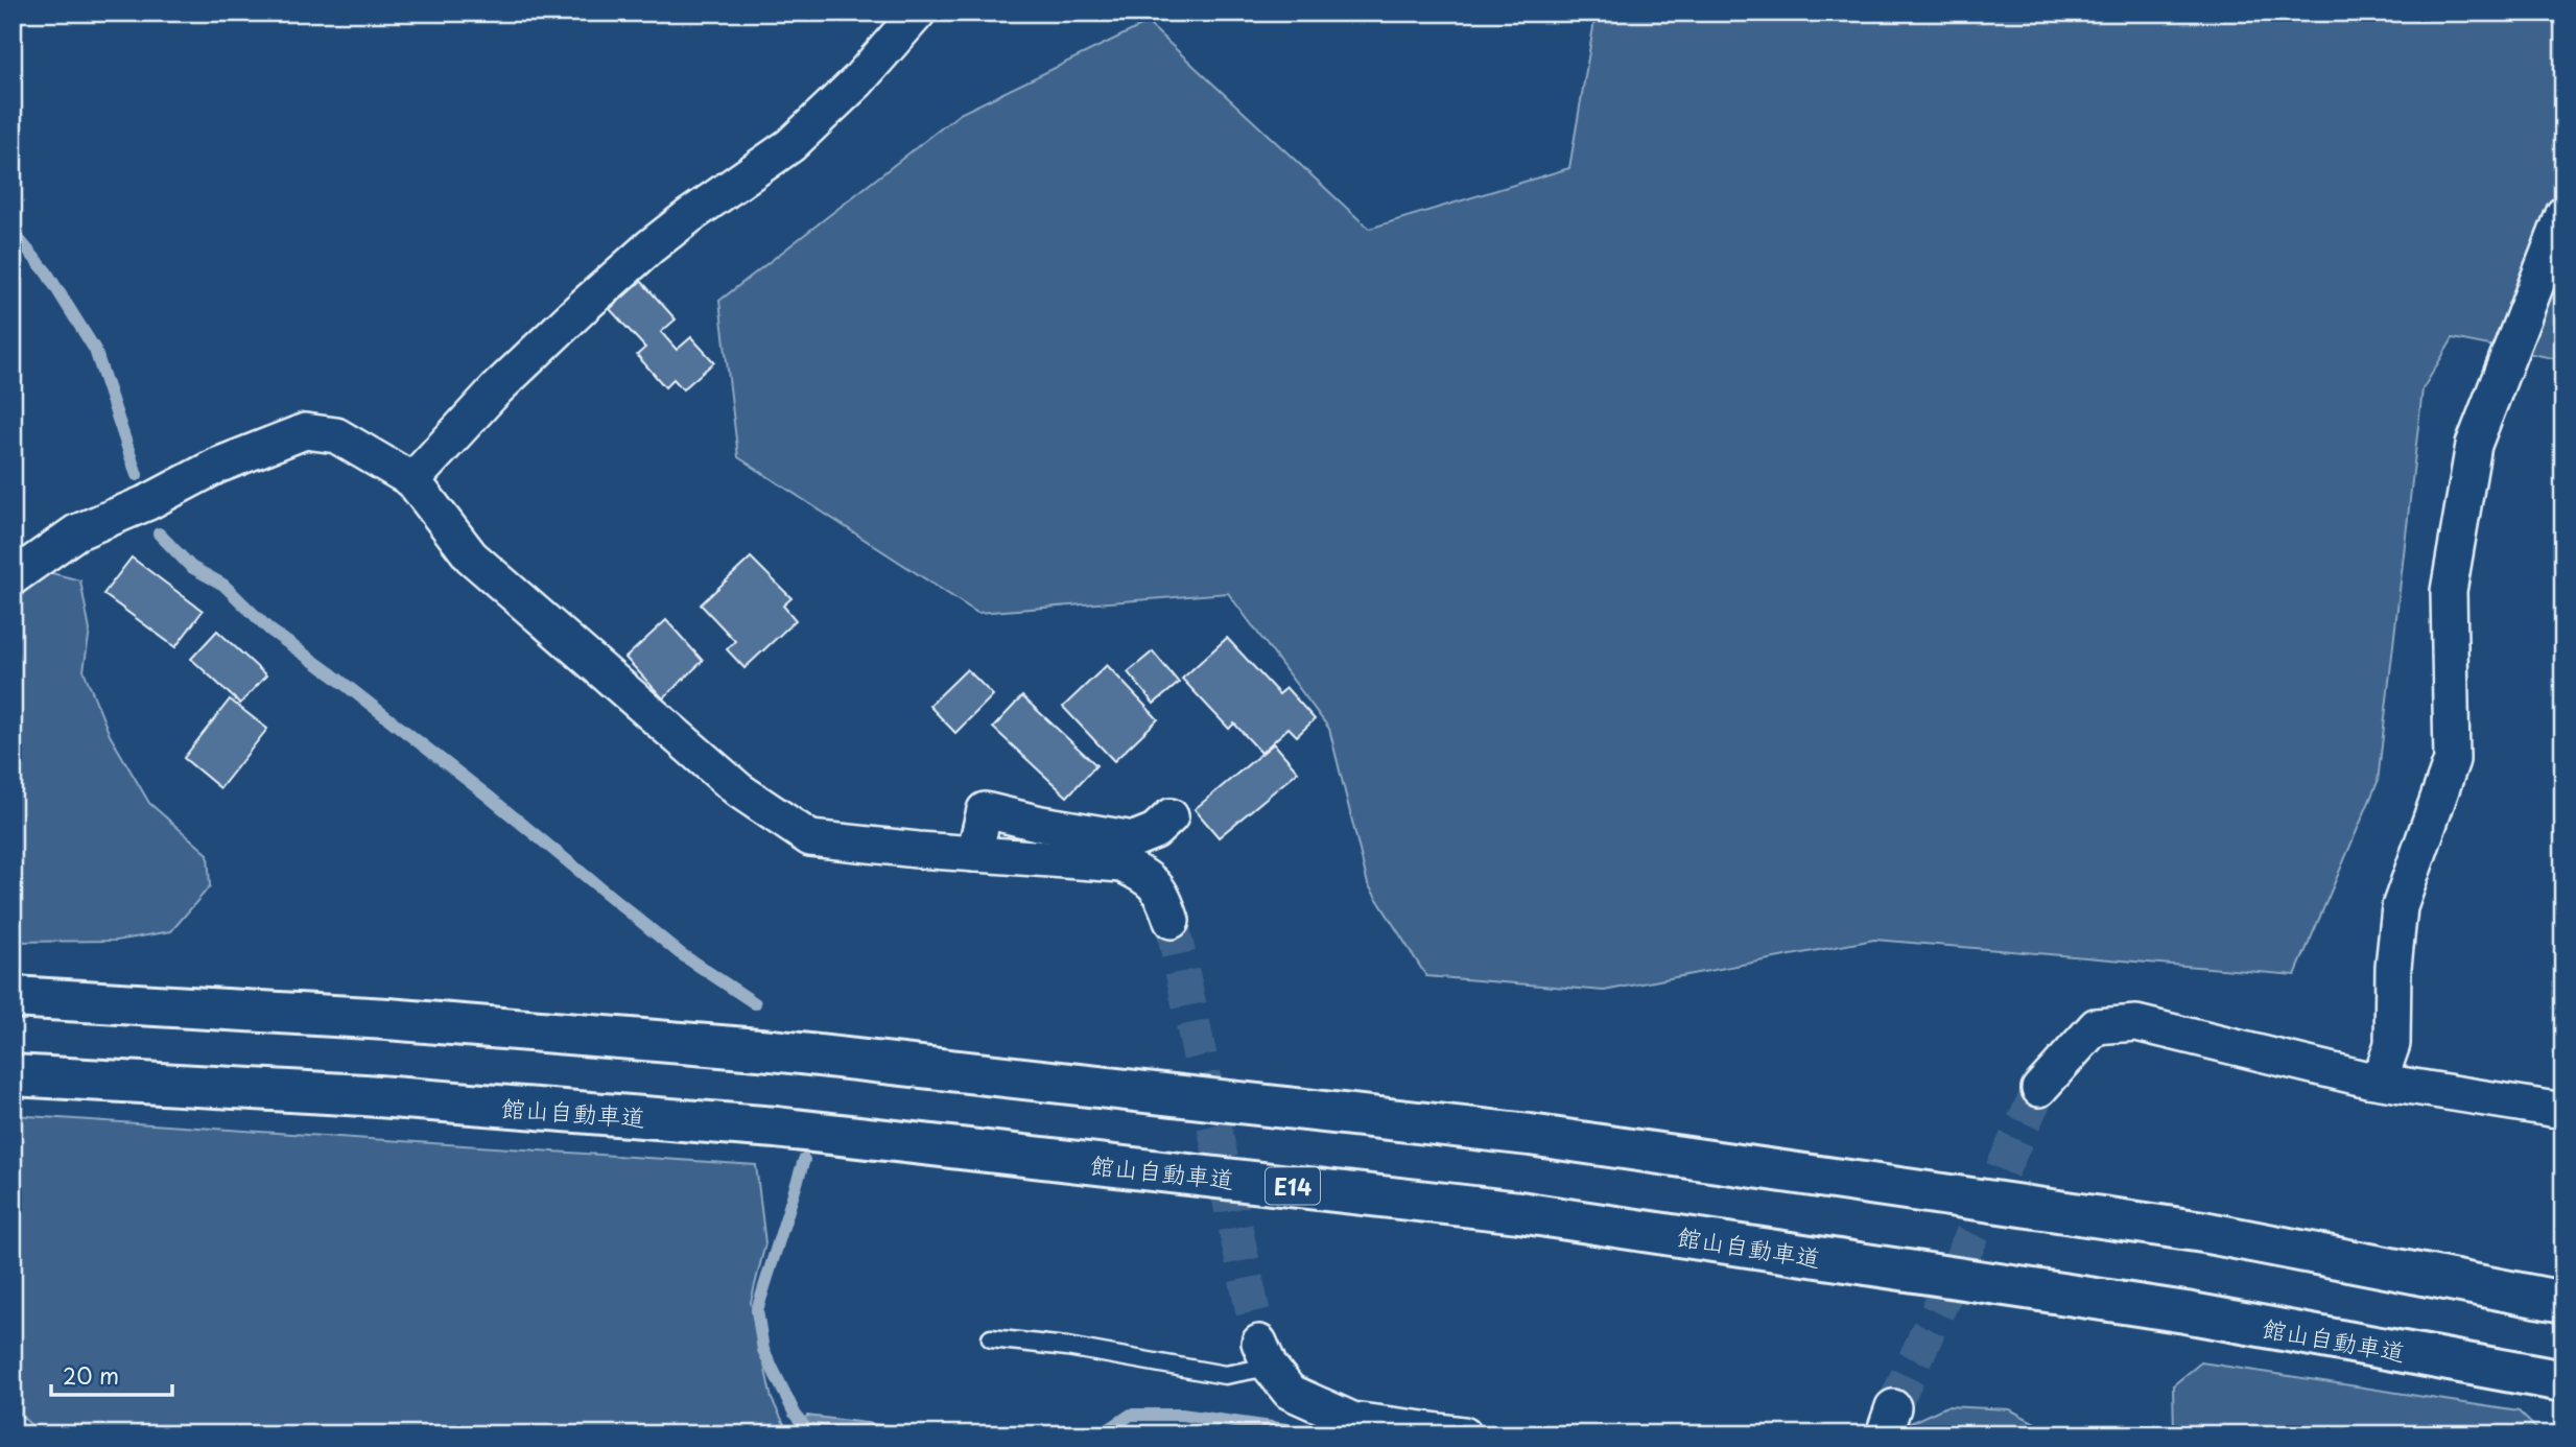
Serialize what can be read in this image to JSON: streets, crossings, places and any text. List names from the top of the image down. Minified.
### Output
{"streets":{"highway":["館山自動車道","E14"]},"scale_bar":"20 m"}
